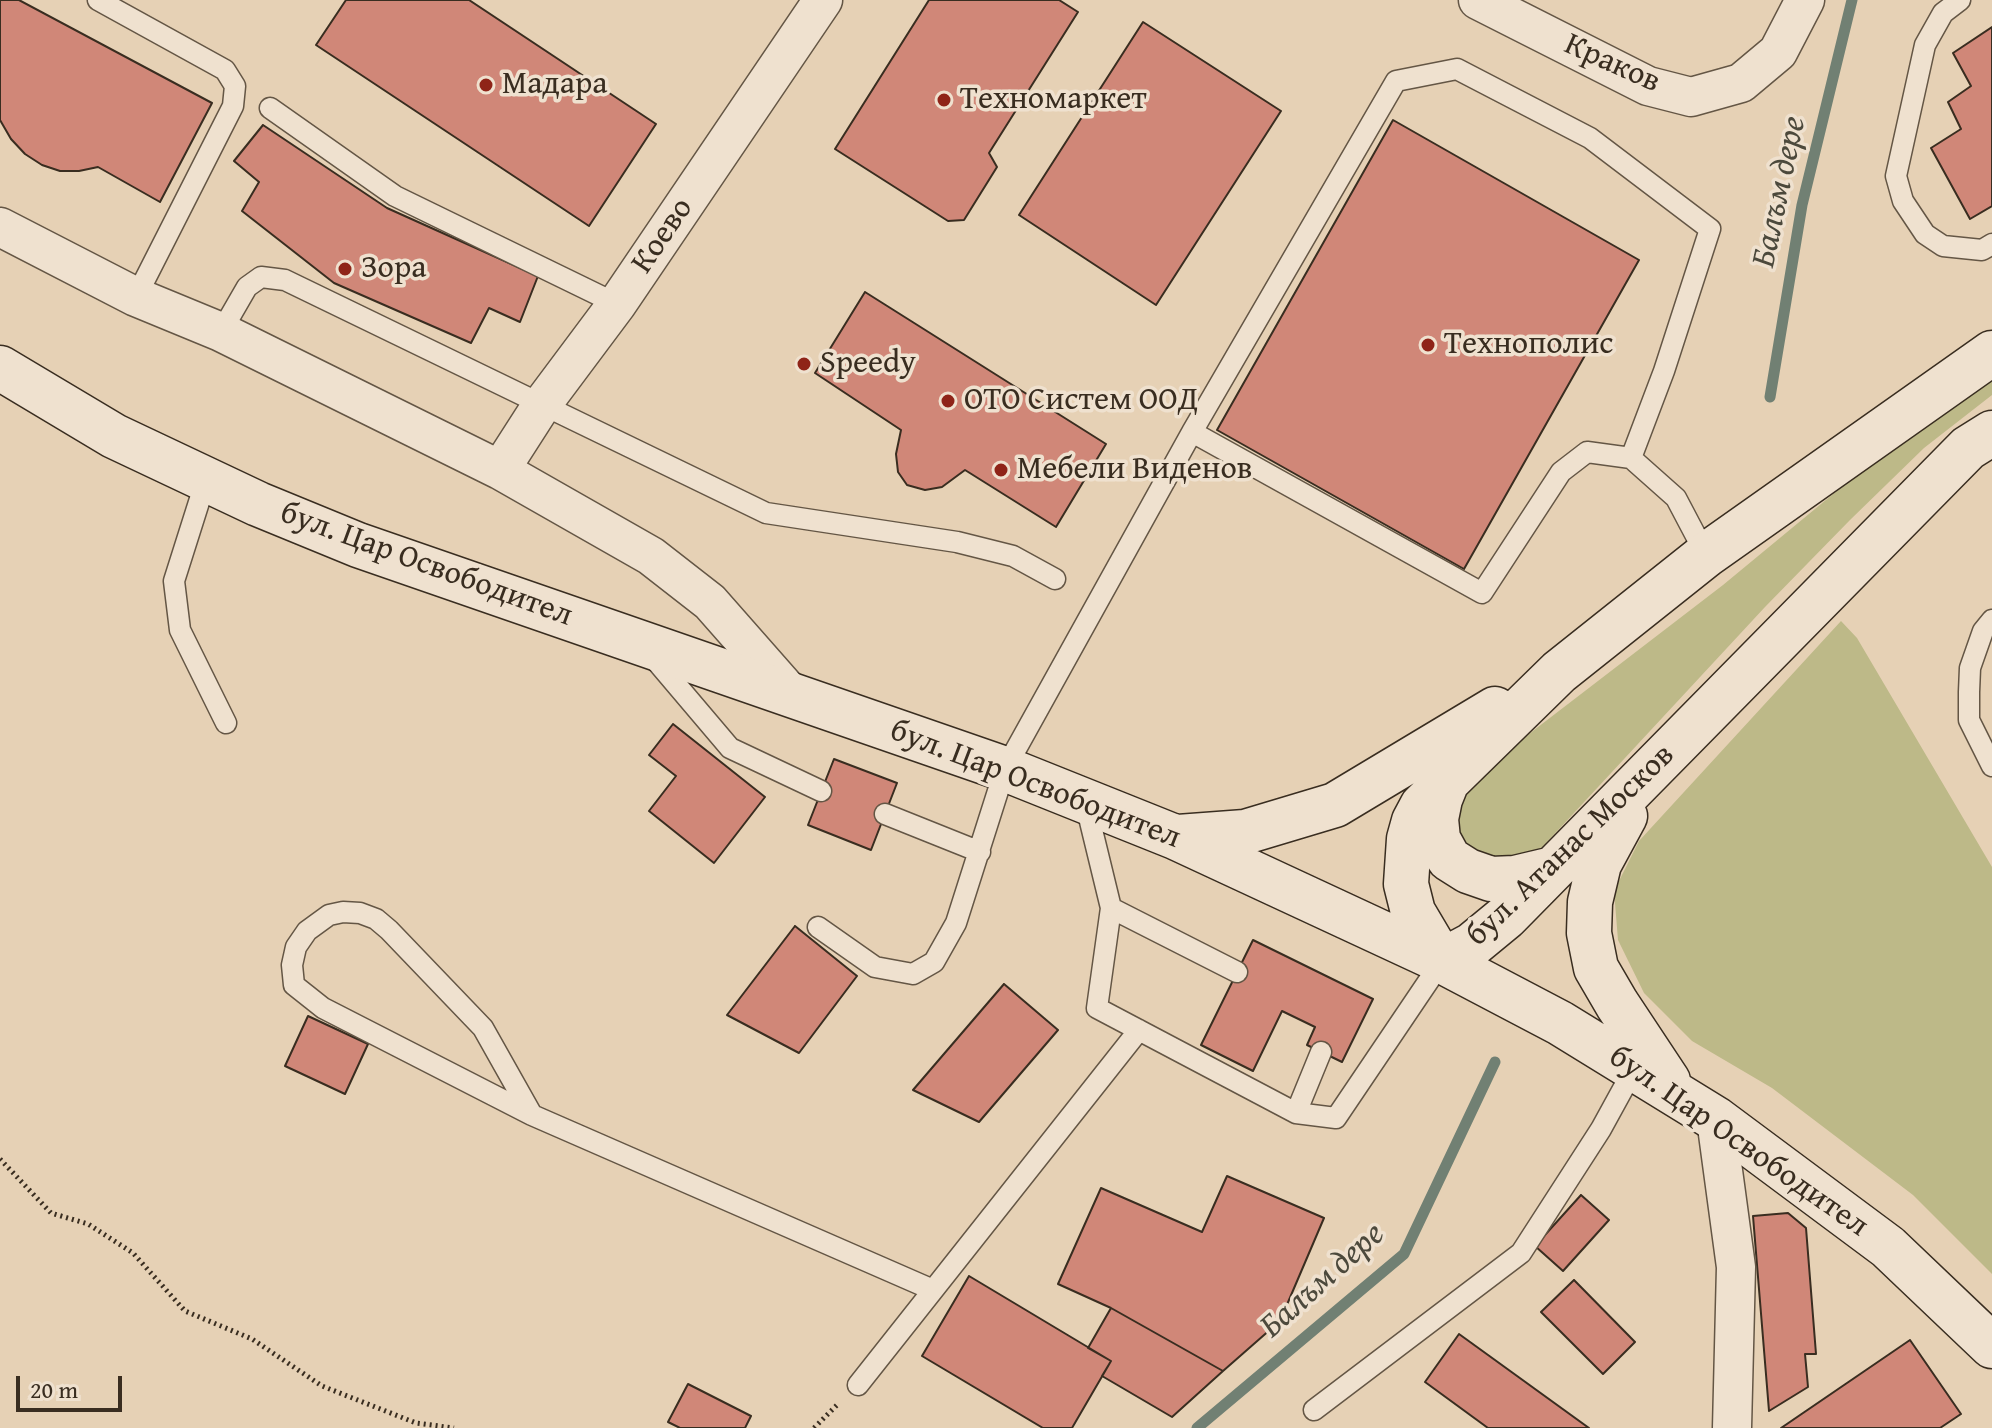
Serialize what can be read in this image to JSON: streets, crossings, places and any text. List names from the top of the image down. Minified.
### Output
{"streets":{"main road":["бул. Цар Освободител","бул. Атанас Москов"],"street":["Краков","Коево"]},"crossings":[["бул. Цар Освободител","бул. Атанас Москов"]],"water":["Балъм дере"],"places":["Мадара","Техномаркет","Зора","Технополис","Speedy","ОТО Систем ООД","Мебели Виденов"],"scale_bar":"20 m"}
